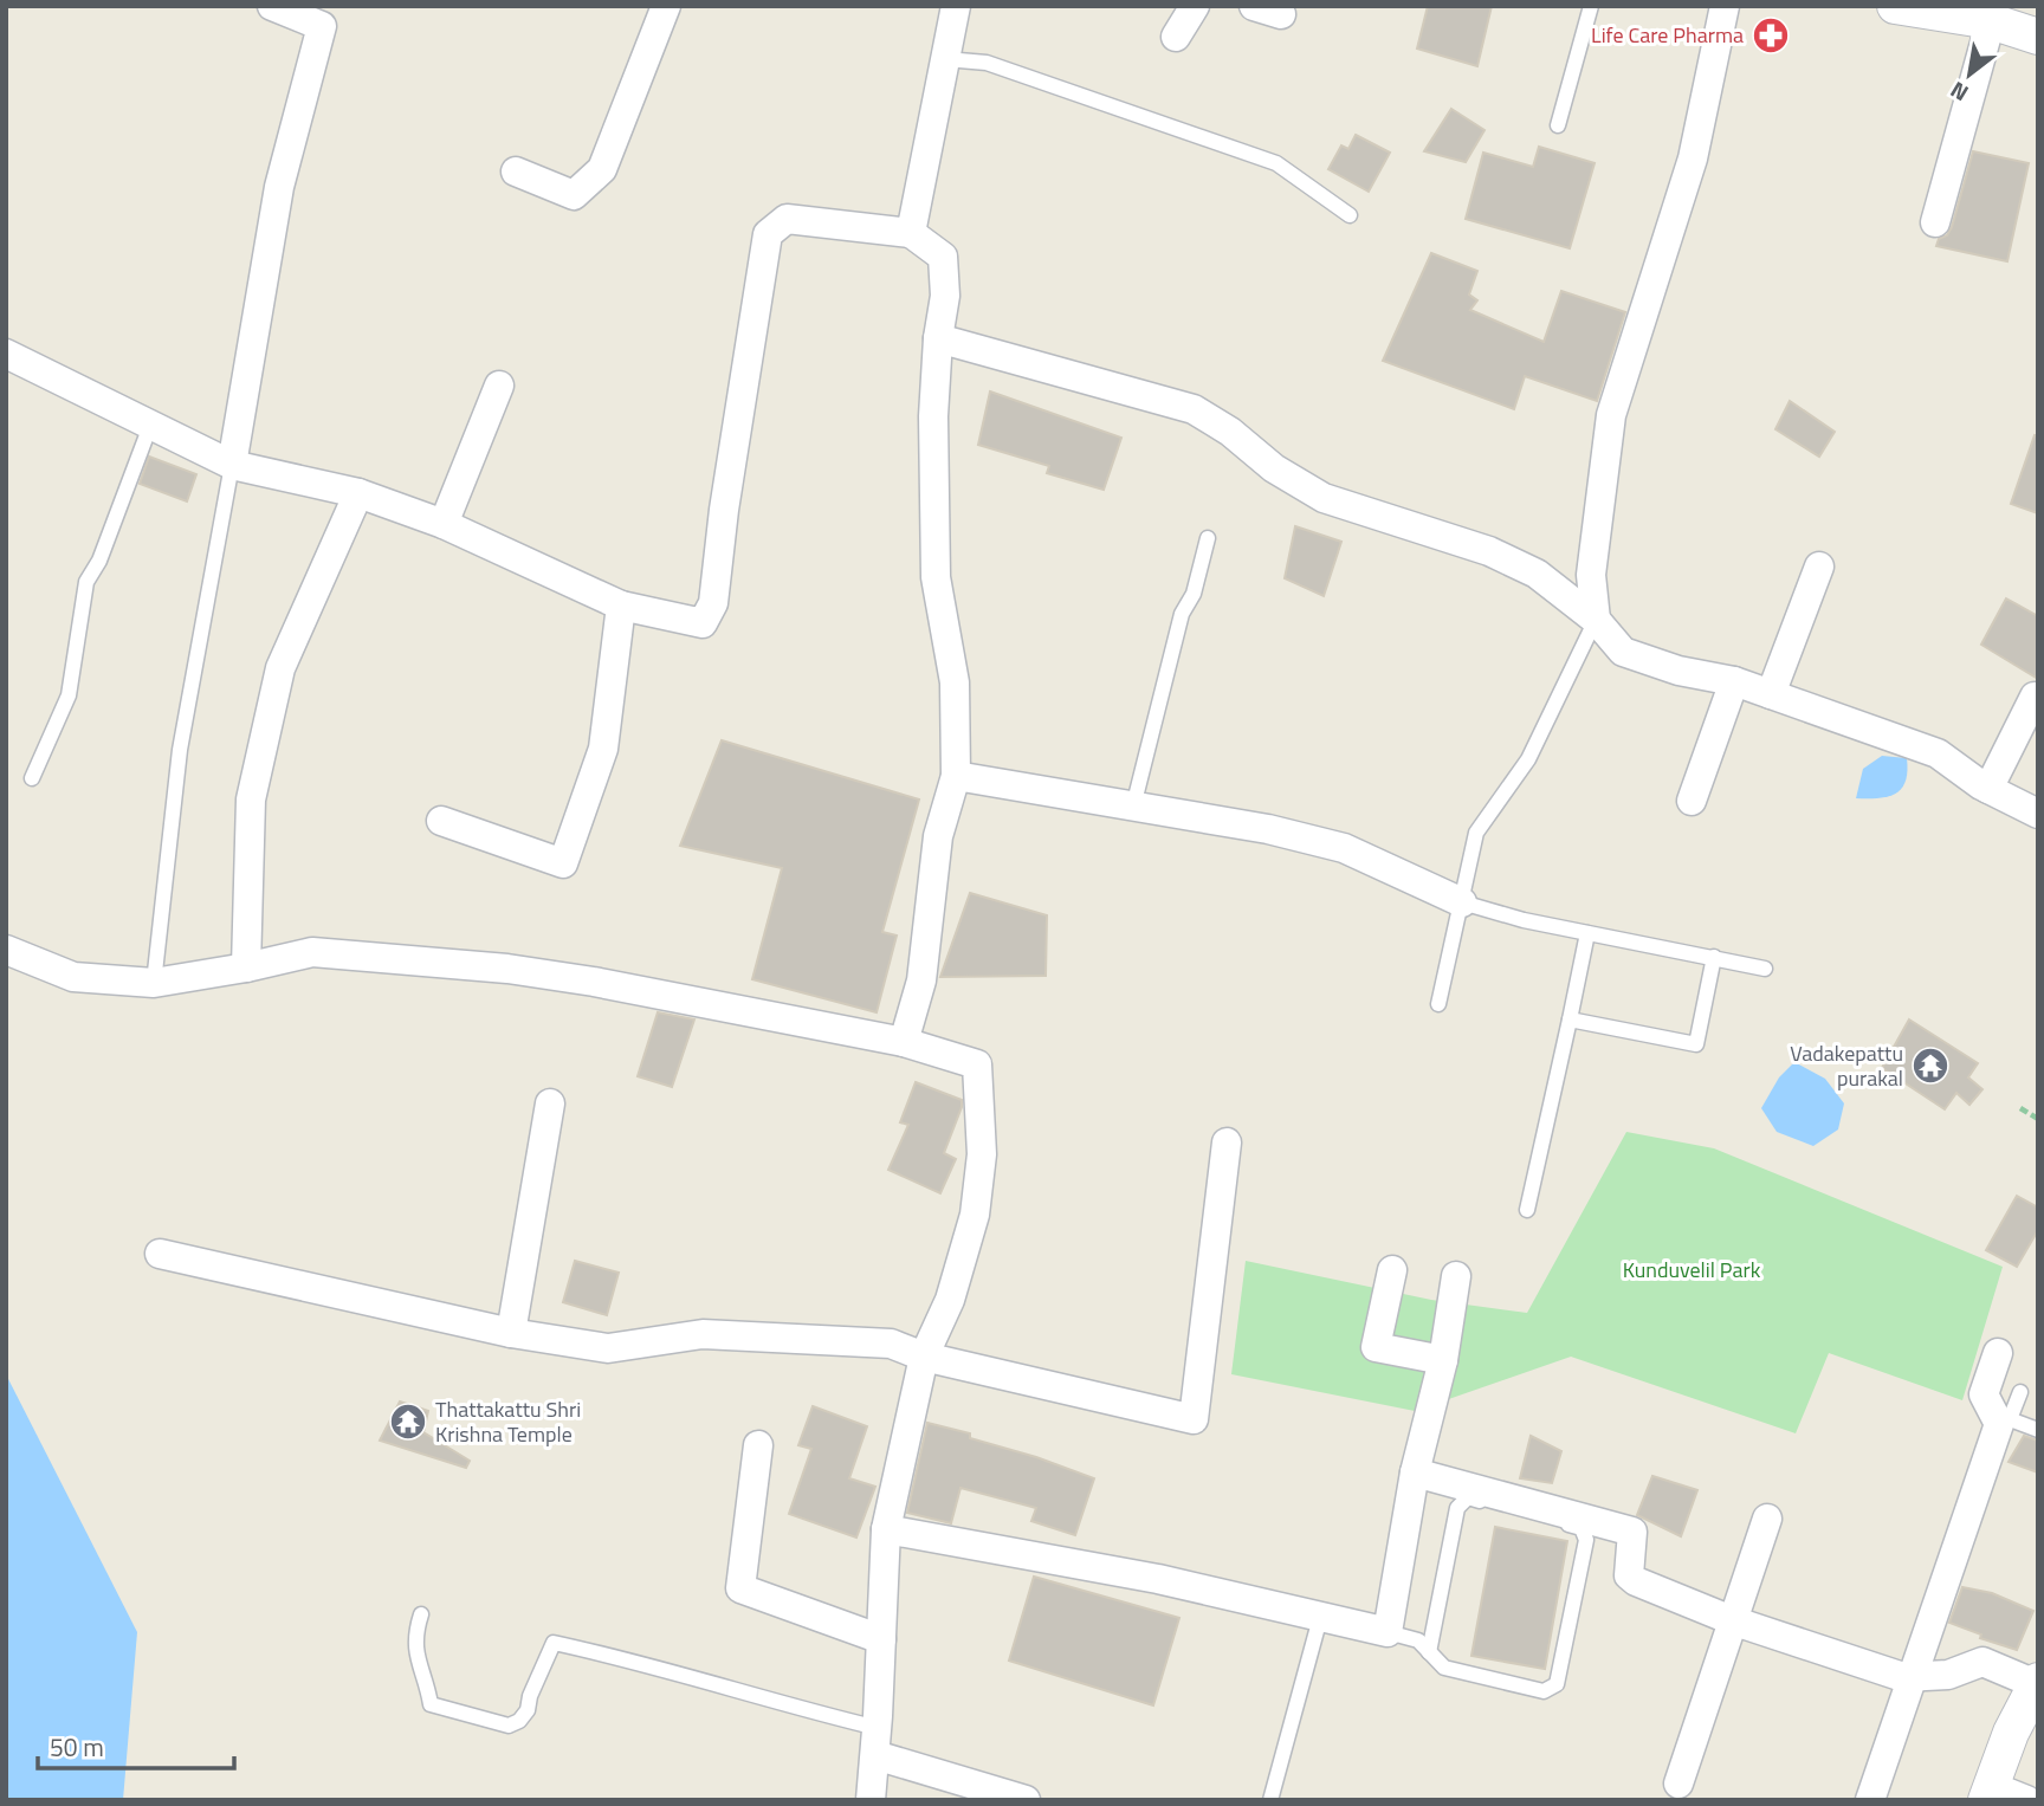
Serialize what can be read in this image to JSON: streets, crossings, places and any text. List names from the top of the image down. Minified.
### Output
{"parks":["Kunduvelil Park"],"places":{"pharmacy":["Life Care Pharma"],"temple":["Vadakepattu purakal","Thattakattu Shri Krishna Temple"]},"scale_bar":"50 m","north":"bottom left"}
